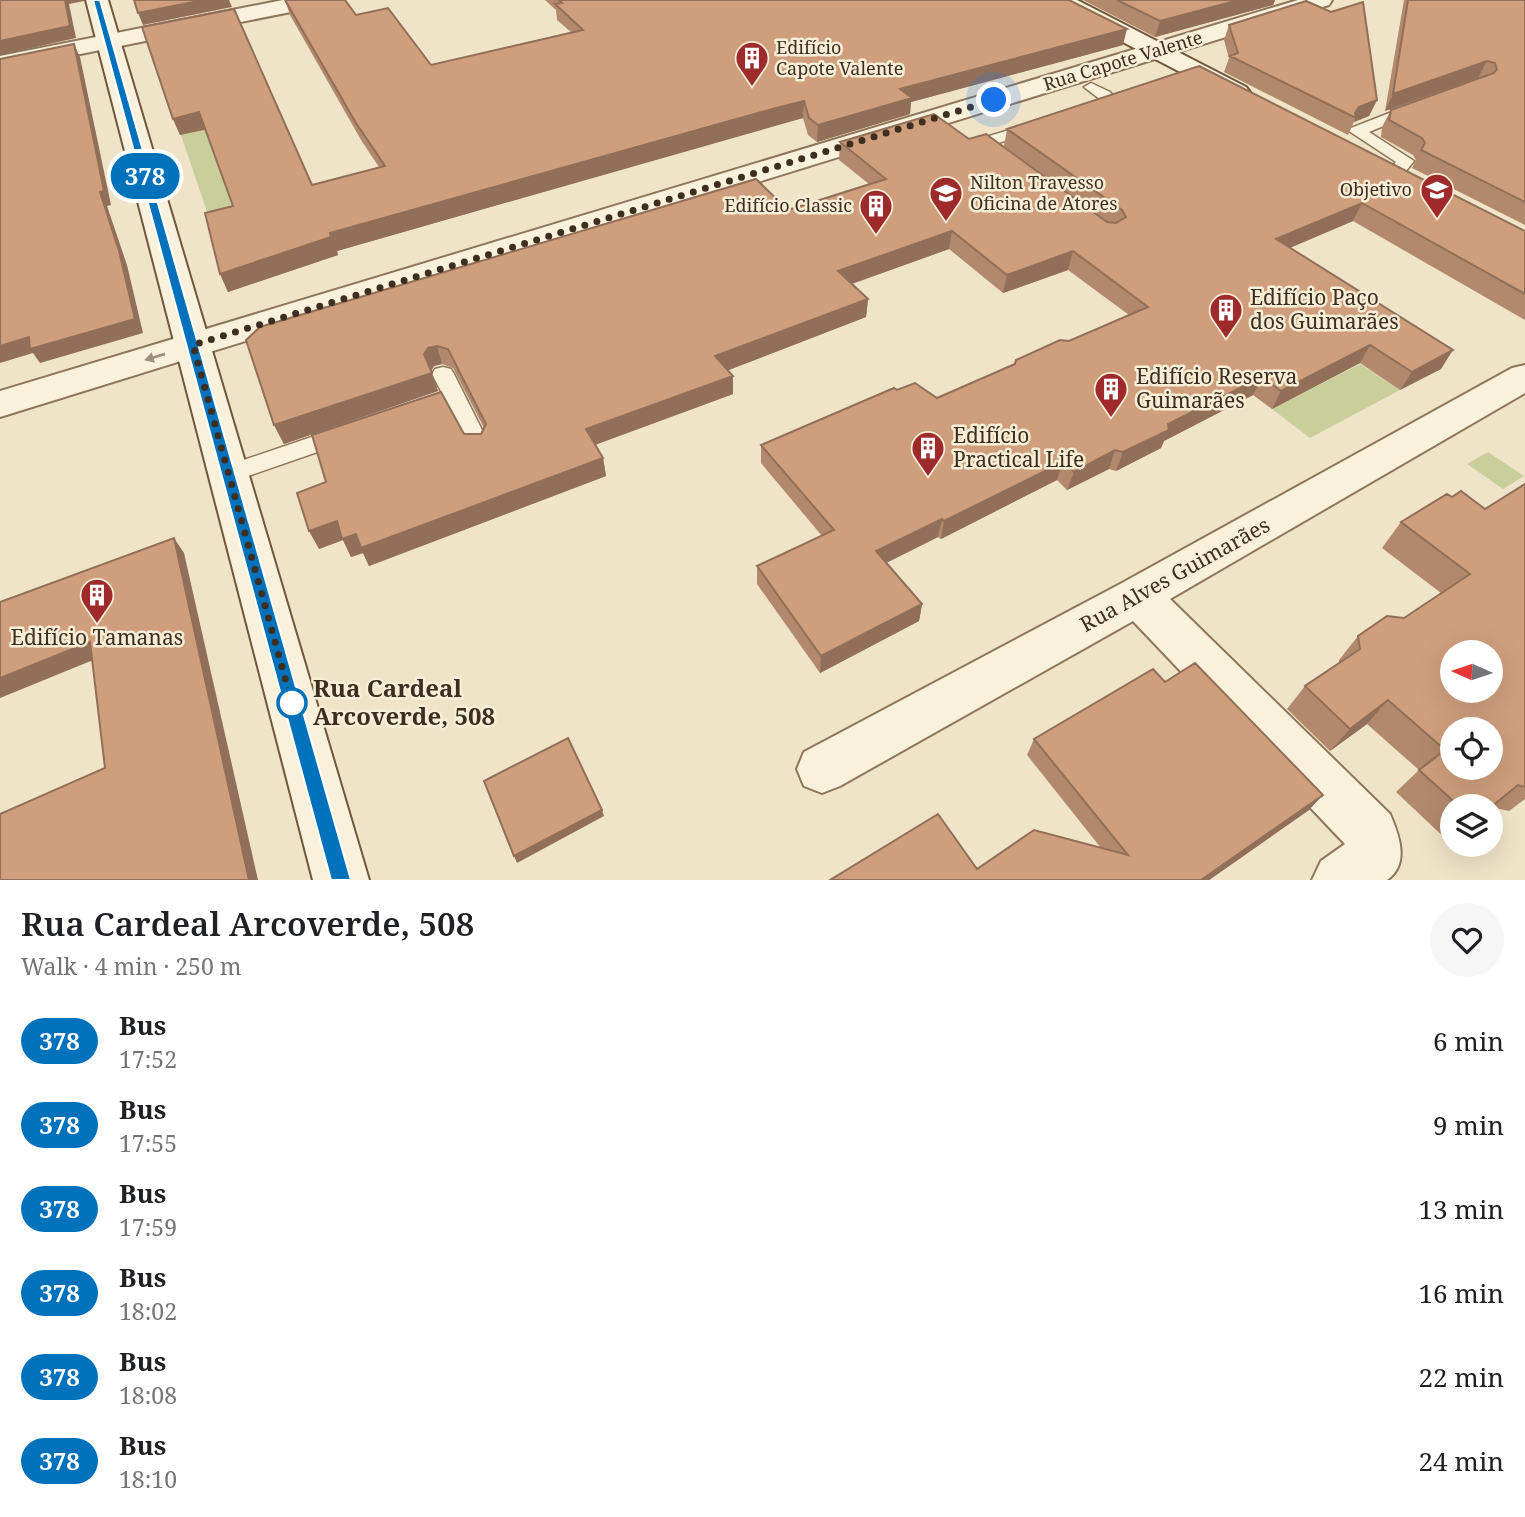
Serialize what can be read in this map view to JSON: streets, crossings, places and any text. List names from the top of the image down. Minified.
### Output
{"streets":{"street":["Rua Capote Valente","Rua Alves Guimarães"]},"places":{"building":["Edifício Capote Valente","Edifício Classic","Edifício Paço dos Guimarães","Edifício Reserva Guimarães","Edifício Practical Life","Edifício Tamanas"],"school or university":["Objetivo","Nilton Travesso Oficina de Atores"],"other":["Rua Cardeal Arcoverde, 508"]},"lines":["bus line 378"],"north":"left","page":{"on_map":"378","heading":["Rua Cardeal Arcoverde, 508","Walk · 4 min · 250 m"],"list":[{"mark":"378","name":"Bus","note":"17:52","value":"6 min"},{"mark":"378","name":"Bus","note":"17:55","value":"9 min"},{"mark":"378","name":"Bus","note":"17:59","value":"13 min"},{"mark":"378","name":"Bus","note":"18:02","value":"16 min"},{"mark":"378","name":"Bus","note":"18:08","value":"22 min"},{"mark":"378","name":"Bus","note":"18:10","value":"24 min"}]}}
